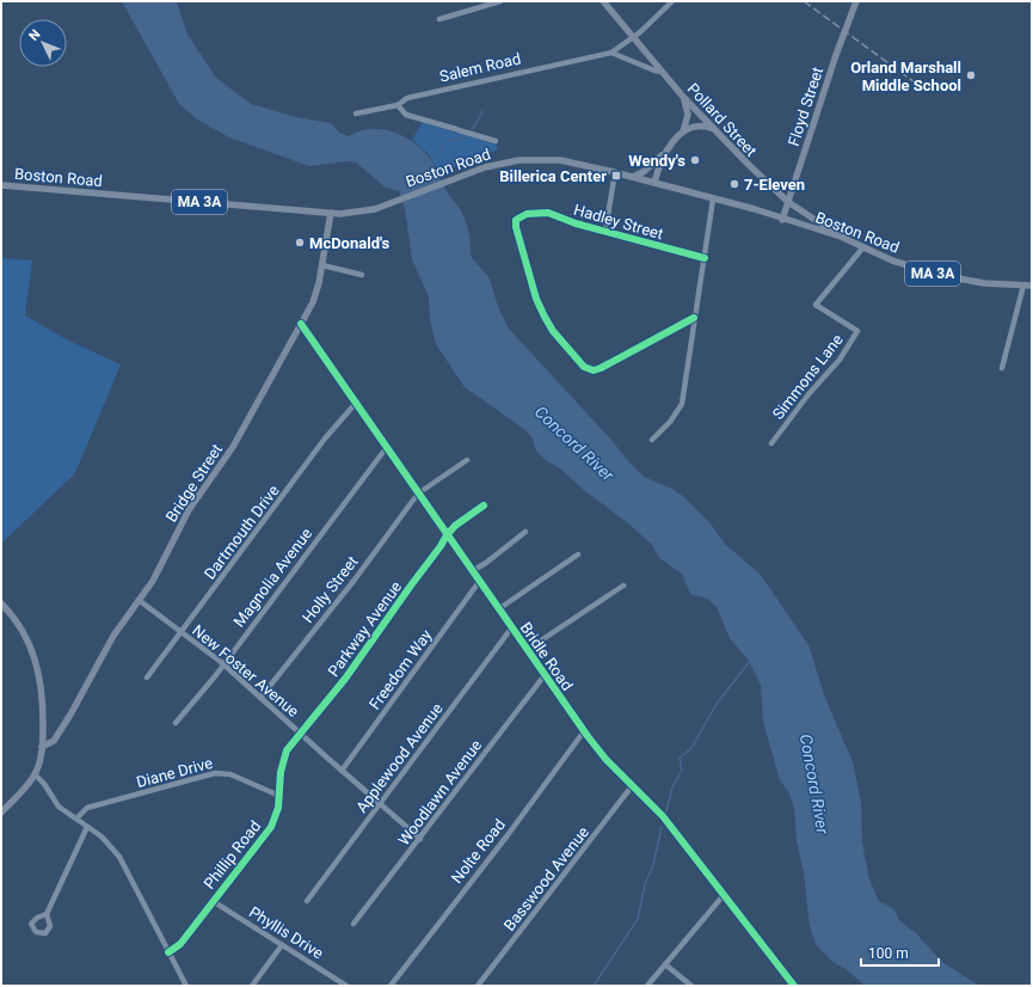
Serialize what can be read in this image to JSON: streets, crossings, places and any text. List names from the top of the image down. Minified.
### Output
{"streets":{"main road":["Floyd Street","Pollard Street","Boston Road","MA 3A","Bridge Street"],"street":["Salem Road","Hadley Street","Simmons Lane","Dartmouth Drive","Magnolia Avenue","Holly Street","Parkway Avenue","Bridle Road","Freedom Way","New Foster Avenue","Applewood Avenue","Diane Drive","Woodlawn Avenue","Nolte Road","Phillip Road","Basswood Avenue","Phyllis Drive"]},"crossings":[["Salem Road","Pollard Street"],["Floyd Street","Pollard Street"],["Floyd Street","Boston Road"],["Pollard Street","Boston Road"],["Boston Road","Simmons Lane"],["Boston Road","Bridge Street"],["Bridge Street","Bridle Road"],["Bridge Street","New Foster Avenue"],["Dartmouth Drive","Bridle Road"],["Dartmouth Drive","New Foster Avenue"],["Magnolia Avenue","Bridle Road"],["Magnolia Avenue","New Foster Avenue"],["Holly Street","Bridle Road"],["Holly Street","New Foster Avenue"],["Parkway Avenue","Bridle Road"],["Parkway Avenue","New Foster Avenue"],["Parkway Avenue","Phillip Road"],["Bridle Road","Freedom Way"],["Bridle Road","Applewood Avenue"],["Bridle Road","Woodlawn Avenue"],["Bridle Road","Nolte Road"],["Bridle Road","Basswood Avenue"],["Freedom Way","New Foster Avenue"],["New Foster Avenue","Applewood Avenue"],["New Foster Avenue","Woodlawn Avenue"],["New Foster Avenue","Phillip Road"],["Diane Drive","Phillip Road"],["Phillip Road","Phyllis Drive"]],"water":["Concord River"],"places":{"other":["Orland Marshall Middle School","Wendy's","7-Eleven","McDonald's"],"transit":["Billerica Center"]},"scale_bar":"100 m","north":"top left"}
